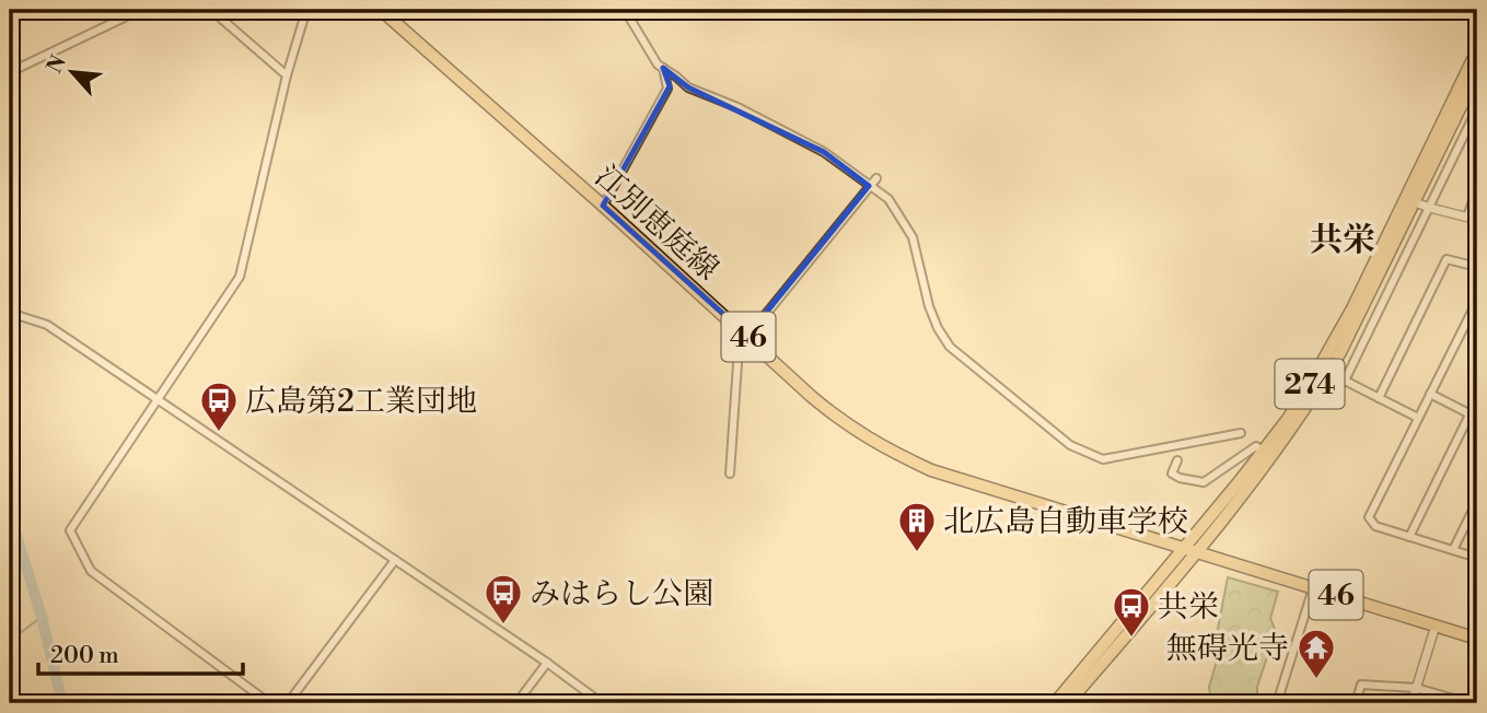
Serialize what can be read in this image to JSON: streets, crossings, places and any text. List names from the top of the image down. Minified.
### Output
{"streets":{"main road":["江別恵庭線","46","274"]},"crossings":[["江別恵庭線","274"]],"districts":["共栄"],"places":{"bus stop":["広島第2工業団地","みはらし公園","共栄"],"building":["北広島自動車学校"],"temple":["無碍光寺"]},"scale_bar":"200 m","north":"top left"}
